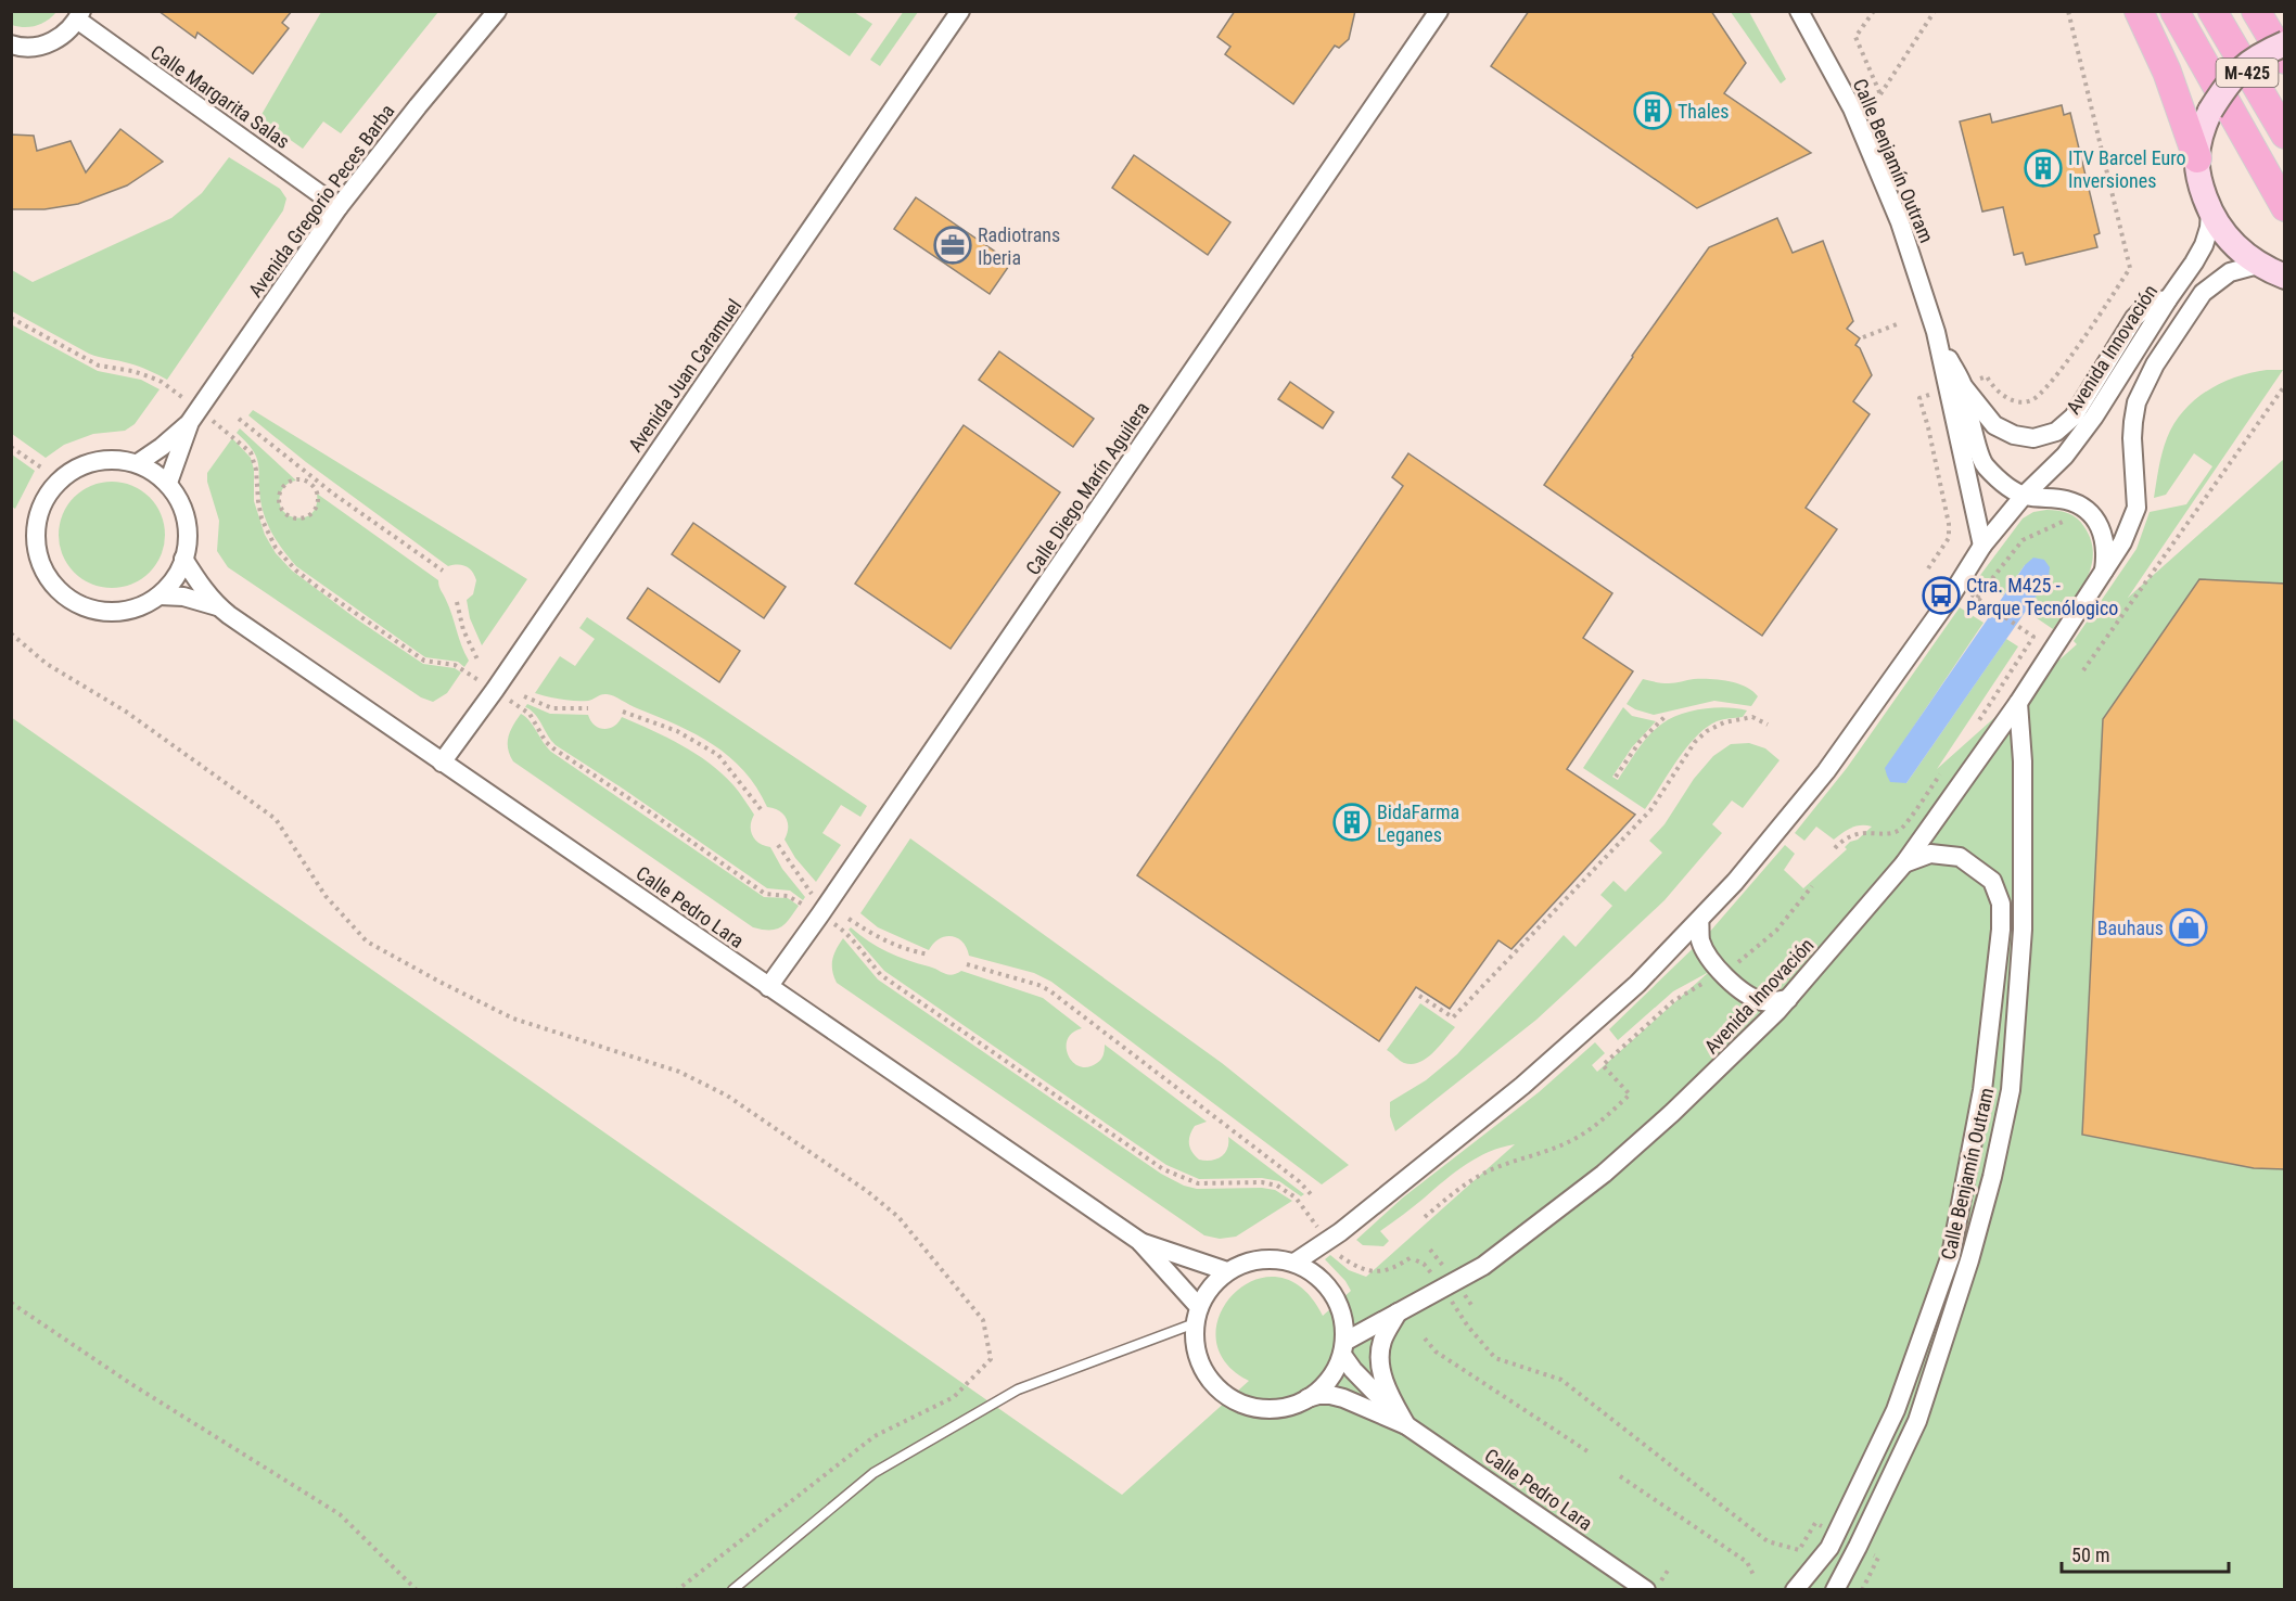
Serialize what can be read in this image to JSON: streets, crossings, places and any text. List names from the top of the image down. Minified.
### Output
{"streets":{"main road":["M-425"],"street":["Calle Margarita Salas","Calle Benjamín Outram","Avenida Gregorio Peces Barba","Avenida Innovación","Avenida Juan Caramuel","Calle Diego Marín Aguilera","Calle Pedro Lara"]},"crossings":[["Calle Margarita Salas","Avenida Gregorio Peces Barba"],["Calle Benjamín Outram","Avenida Innovación"],["Avenida Gregorio Peces Barba","Calle Pedro Lara"],["Avenida Innovación","Calle Pedro Lara"],["Avenida Juan Caramuel","Calle Pedro Lara"],["Calle Diego Marín Aguilera","Calle Pedro Lara"]],"places":{"building":["Thales","ITV Barcel Euro Inversiones","BidaFarma Leganes"],"office":["Radiotrans Iberia"],"bus stop":["Ctra. M425 - Parque Tecnólogico"],"shop":["Bauhaus"]},"scale_bar":"50 m"}
